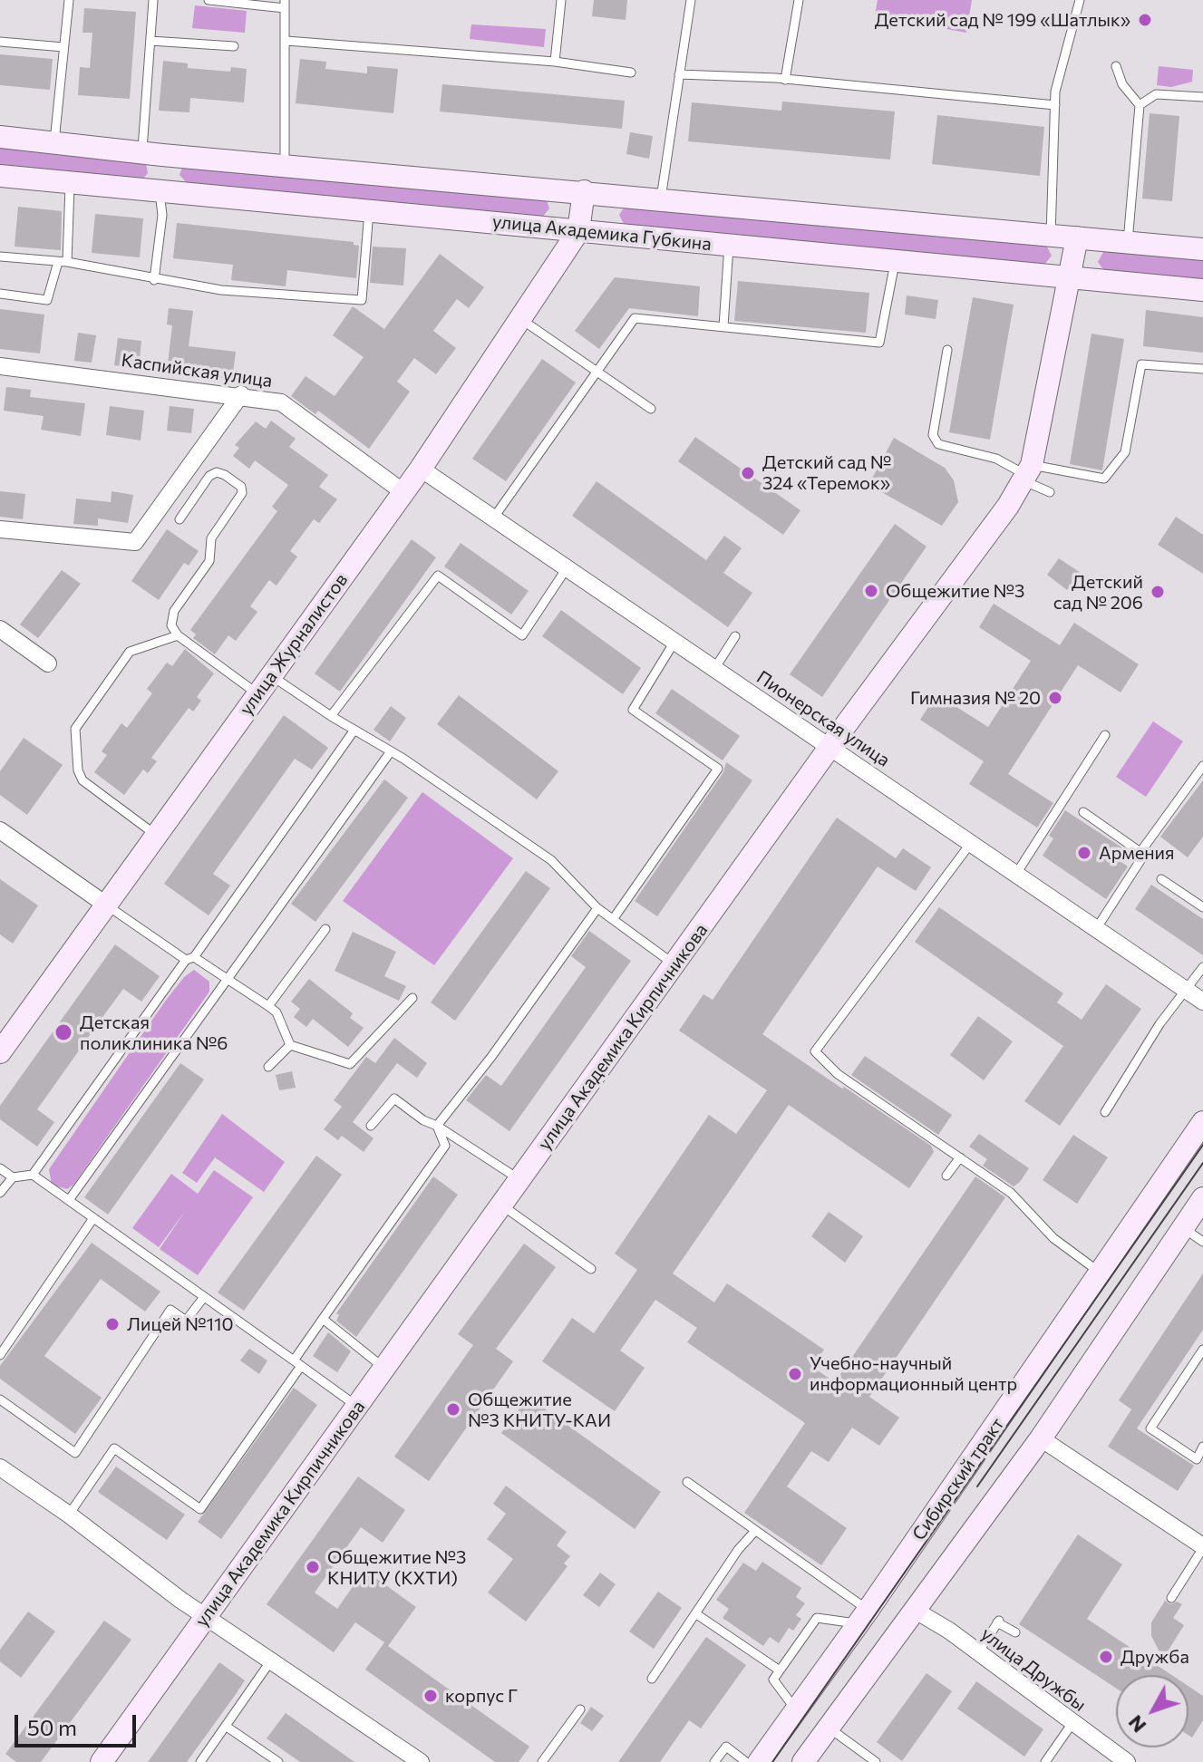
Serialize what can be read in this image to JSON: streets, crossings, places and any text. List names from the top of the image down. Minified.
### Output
{"streets":{"street":["улица Академика Губкина","Каспийская улица","улица Журналистов","Пионерская улица","улица Академика Кирпичникова","Сибирский тракт","улица Дружбы"]},"crossings":[["улица Академика Губкина","улица Журналистов"],["улица Академика Губкина","улица Академика Кирпичникова"],["Каспийская улица","улица Журналистов"],["улица Журналистов","Пионерская улица"],["Пионерская улица","улица Академика Кирпичникова"]],"places":["Детский сад № 199 «Шатлык»","Детский сад № 324 «Теремок»","Общежитие №3","Детский сад № 206","Гимназия № 20","Армения","Детская поликлиника №6","Лицей №110","Учебно-научный информационный центр","Общежитие №3 КНИТУ-КАИ","Общежитие №3 КНИТУ (КХТИ)","Дружба","корпус Г"],"scale_bar":"50 m","north":"bottom left"}
